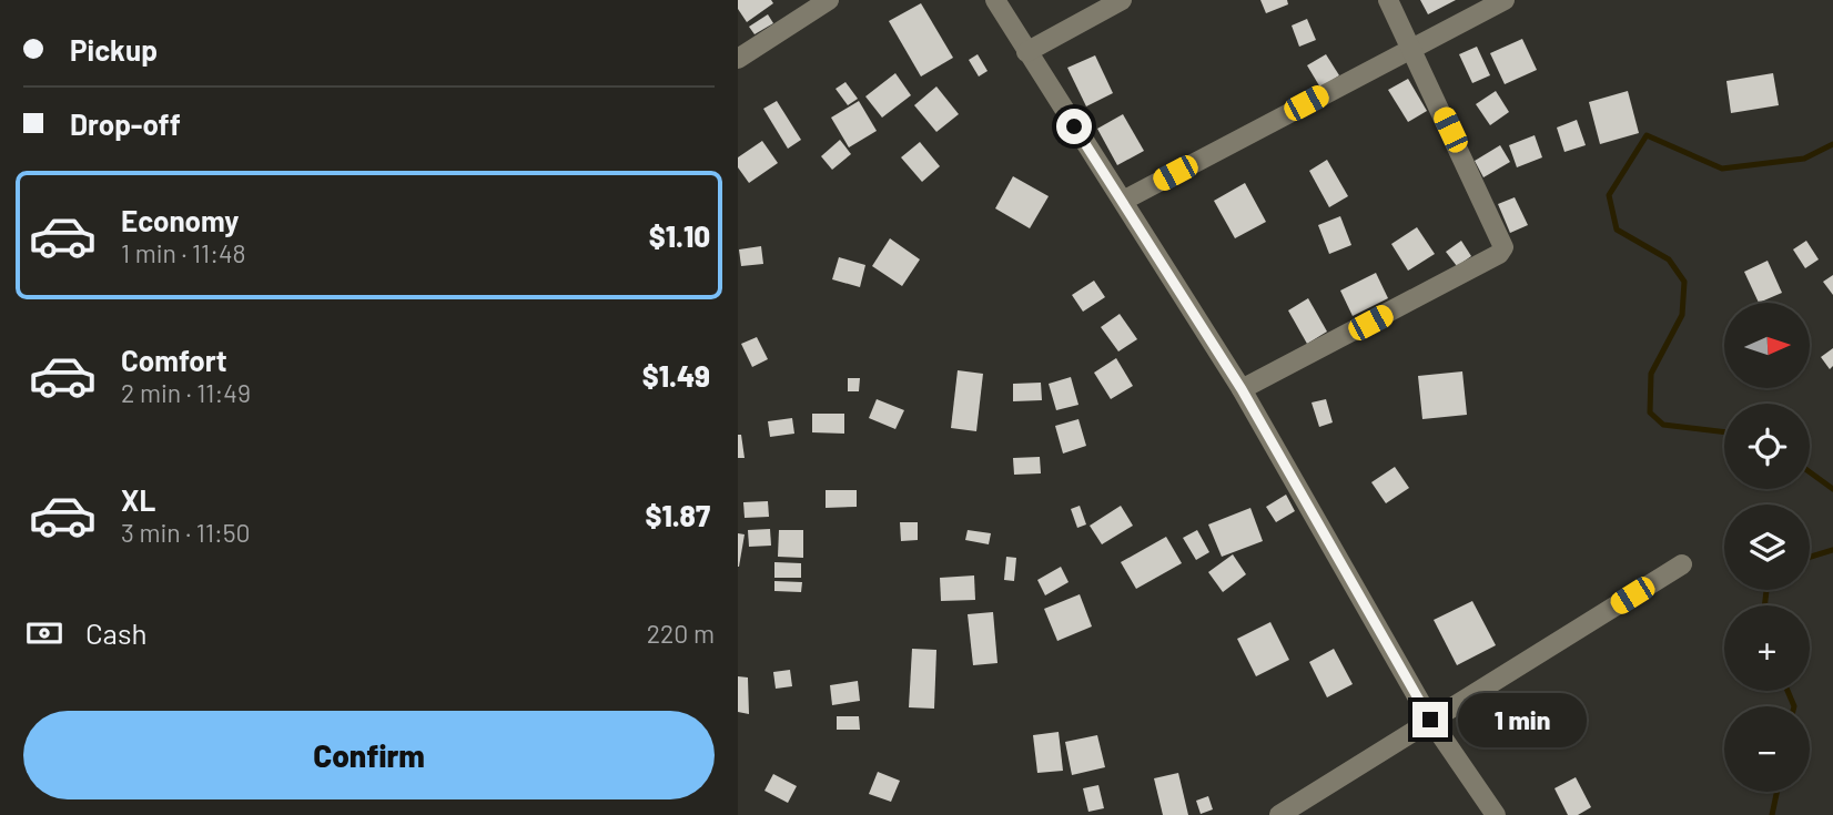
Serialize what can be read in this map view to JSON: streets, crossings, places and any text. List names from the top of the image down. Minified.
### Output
{"north":"right","page":{"banner":["Pickup","Drop-off"],"list":[{"name":"Economy","note":"1 min · 11:48","value":"$1.10"},{"name":"Comfort","note":"2 min · 11:49","value":"$1.49"},{"name":"XL","note":"3 min · 11:50","value":"$1.87"}],"map_buttons":["+","−"],"pay":["Cash","220 m"],"bubble":"1 min","buttons":"Confirm"}}
